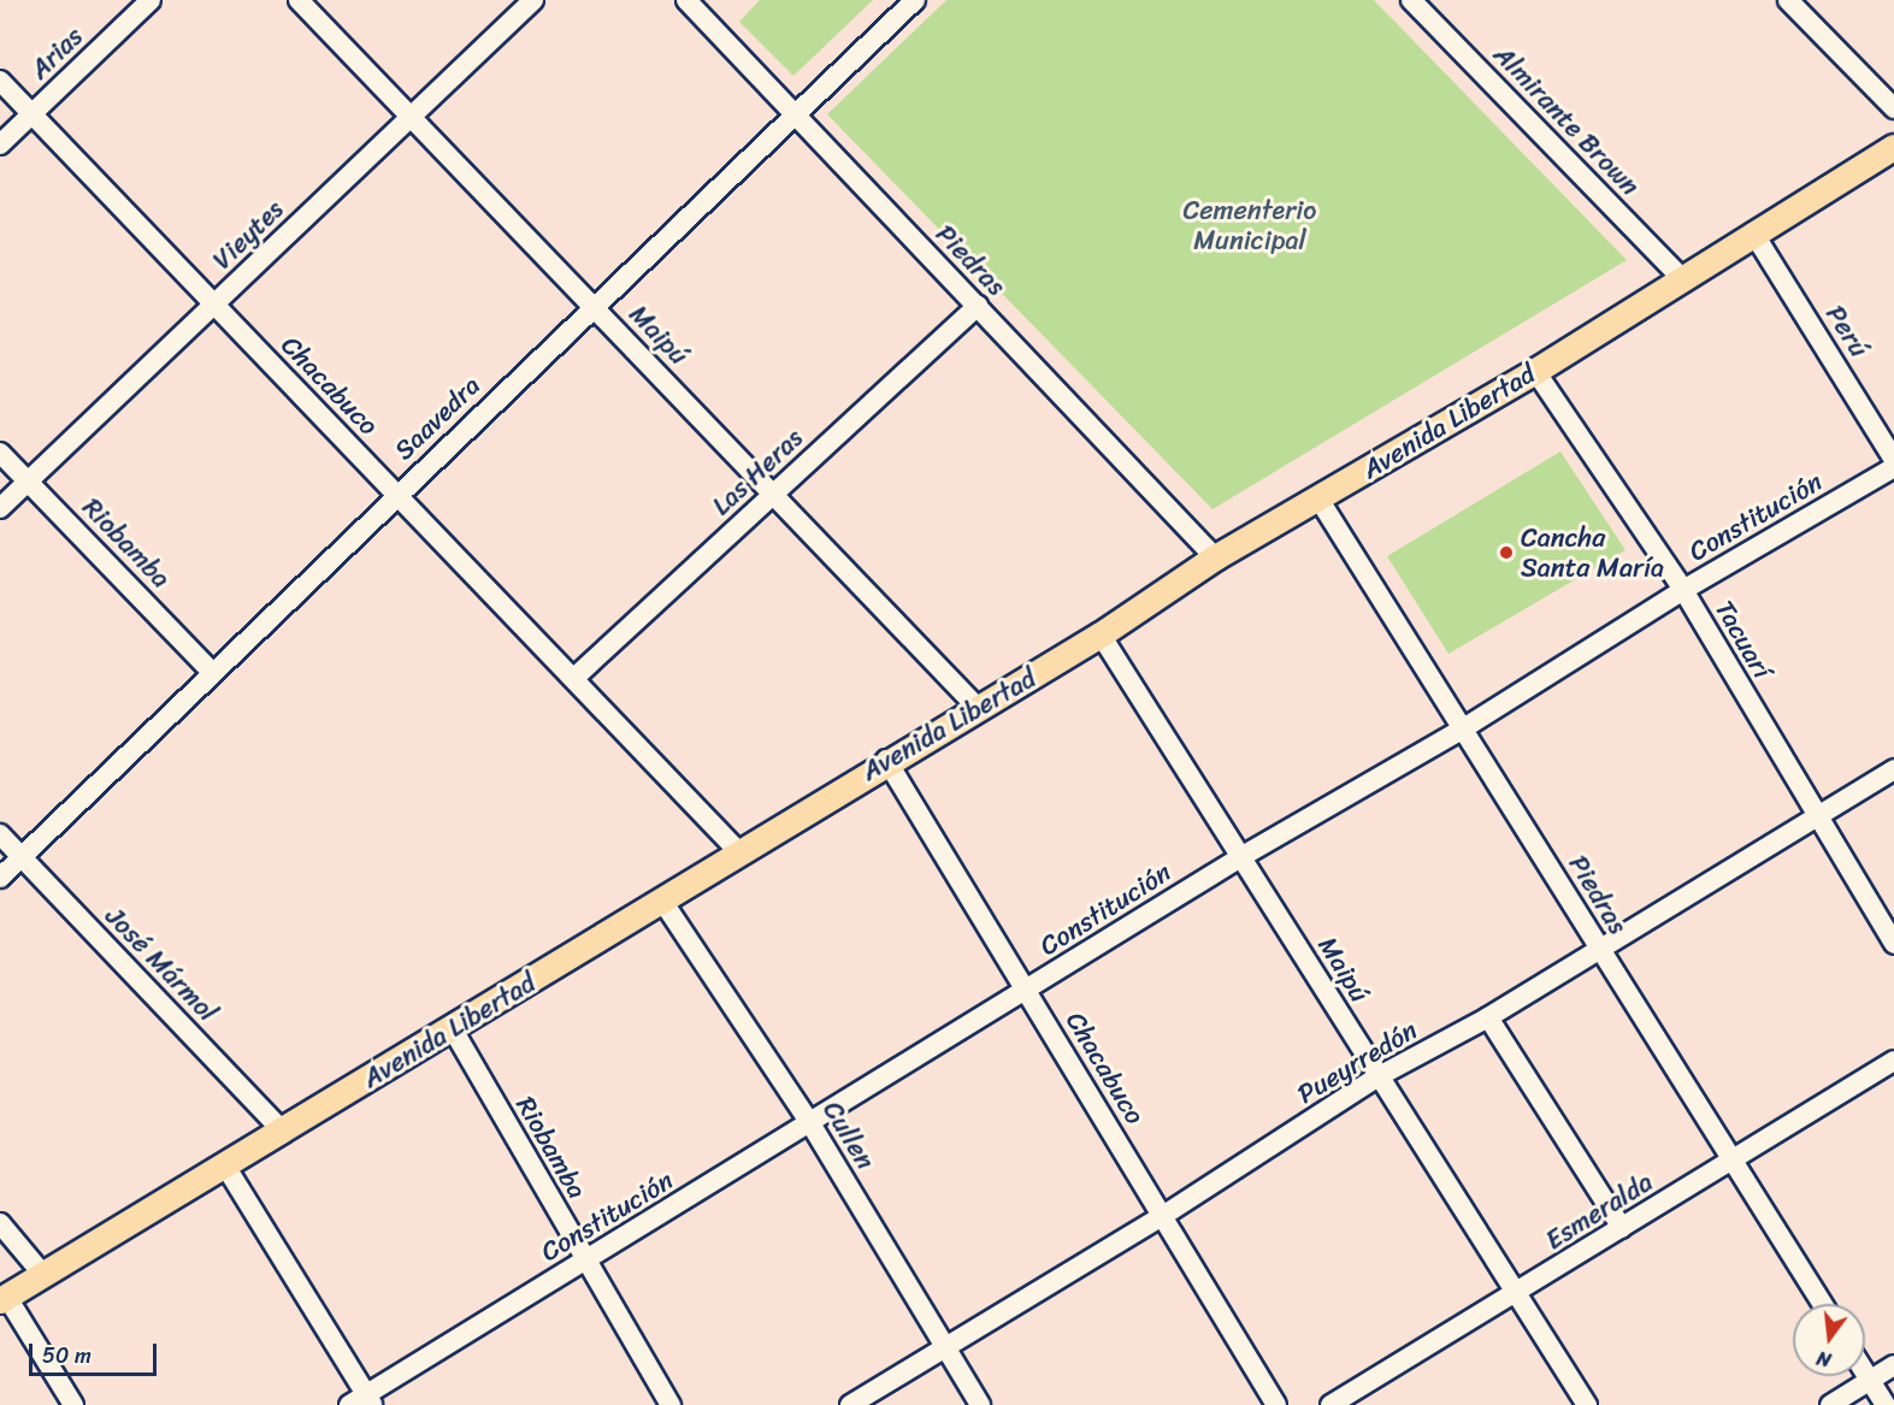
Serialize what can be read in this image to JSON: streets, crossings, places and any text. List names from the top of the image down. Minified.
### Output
{"streets":{"main road":["Avenida Libertad"],"street":["Arias","Almirante Brown","Vieytes","Piedras","Perú","Maipú","Chacabuco","Saavedra","Las Heras","Constitución","Riobamba","Tacuarí","José Mármol","Pueyrredón","Cullen","Esmeralda"]},"crossings":[["Arias","Chacabuco"],["Almirante Brown","Avenida Libertad"],["Vieytes","Maipú"],["Vieytes","Chacabuco"],["Vieytes","Riobamba"],["Piedras","Saavedra"],["Piedras","Avenida Libertad"],["Piedras","Las Heras"],["Piedras","Constitución"],["Piedras","Pueyrredón"],["Piedras","Esmeralda"],["Perú","Avenida Libertad"],["Maipú","Saavedra"],["Maipú","Avenida Libertad"],["Maipú","Las Heras"],["Maipú","Constitución"],["Maipú","Pueyrredón"],["Maipú","Esmeralda"],["Chacabuco","Saavedra"],["Chacabuco","Avenida Libertad"],["Chacabuco","Las Heras"],["Chacabuco","Constitución"],["Chacabuco","Pueyrredón"],["Saavedra","Riobamba"],["Saavedra","José Mármol"],["Avenida Libertad","Riobamba"],["Avenida Libertad","Tacuarí"],["Avenida Libertad","José Mármol"],["Avenida Libertad","Cullen"],["Constitución","Riobamba"],["Constitución","Tacuarí"],["Constitución","Cullen"],["Tacuarí","Pueyrredón"],["Pueyrredón","Cullen"]],"parks":["Cementerio Municipal"],"places":["Cancha Santa María"],"scale_bar":"50 m","north":"bottom"}
